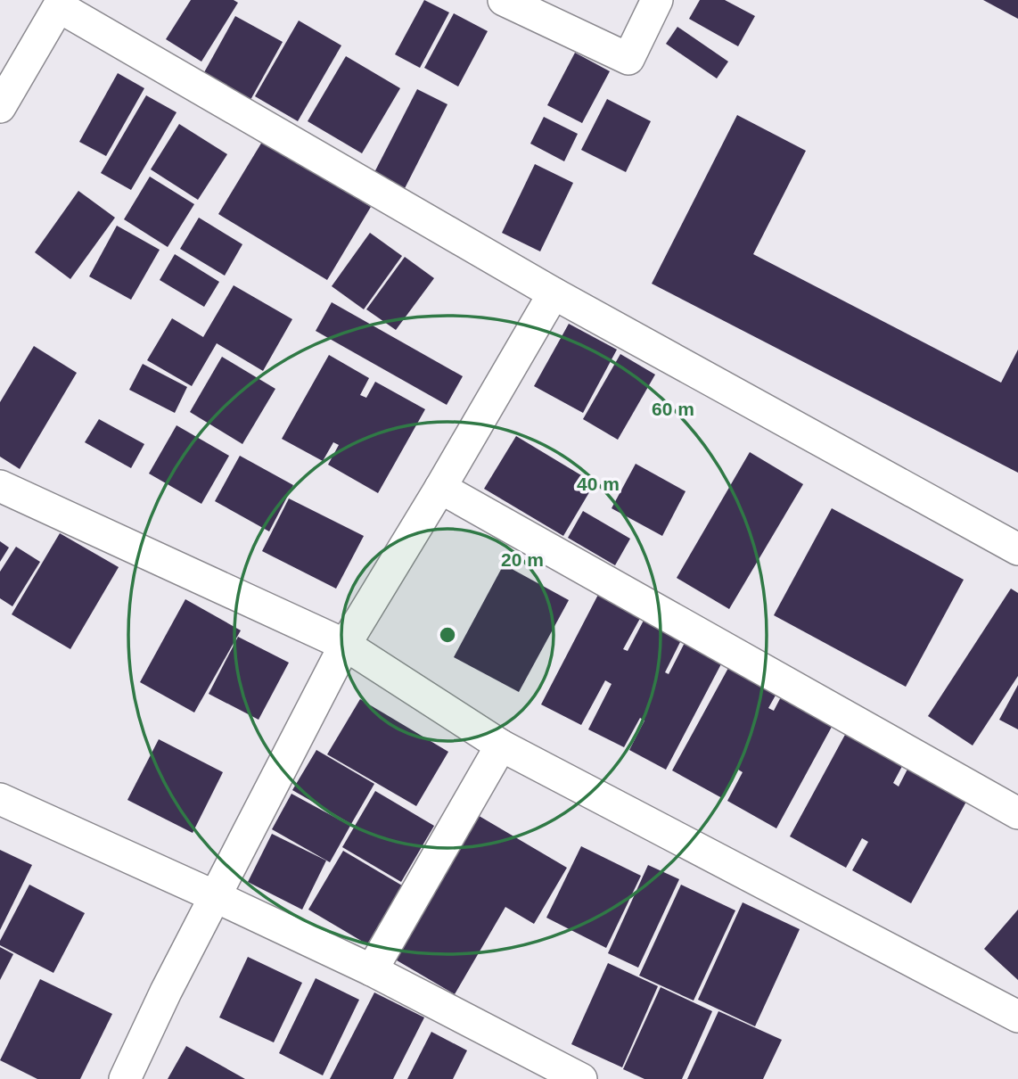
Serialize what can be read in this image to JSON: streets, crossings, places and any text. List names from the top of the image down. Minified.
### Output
{"rings":["60 m","40 m","20 m"]}
